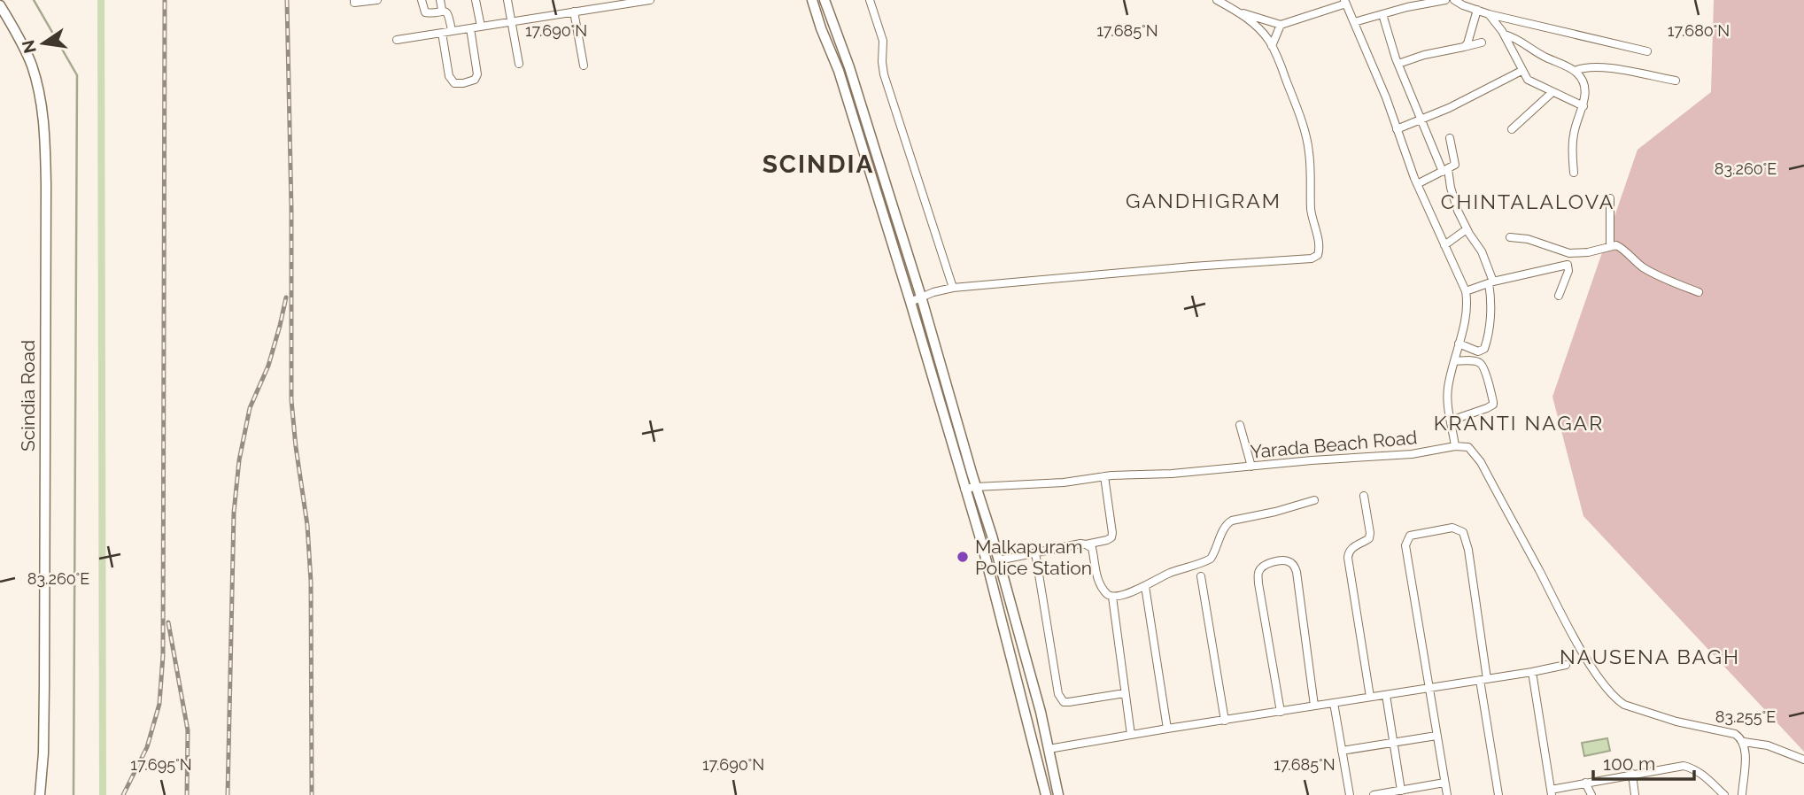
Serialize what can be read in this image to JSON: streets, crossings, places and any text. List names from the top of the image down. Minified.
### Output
{"streets":{"main road":["Scindia Road"],"street":["Yarada Beach Road"]},"districts":["SCINDIA","GANDHIGRAM","CHINTALALOVA","KRANTI NAGAR","NAUSENA BAGH"],"places":["Malkapuram Police Station"],"scale_bar":"100 m","north":"left","coordinates":["17.690°N","17.685°N","17.680°N","83.260°E","83.255°E","17.695°N"]}
